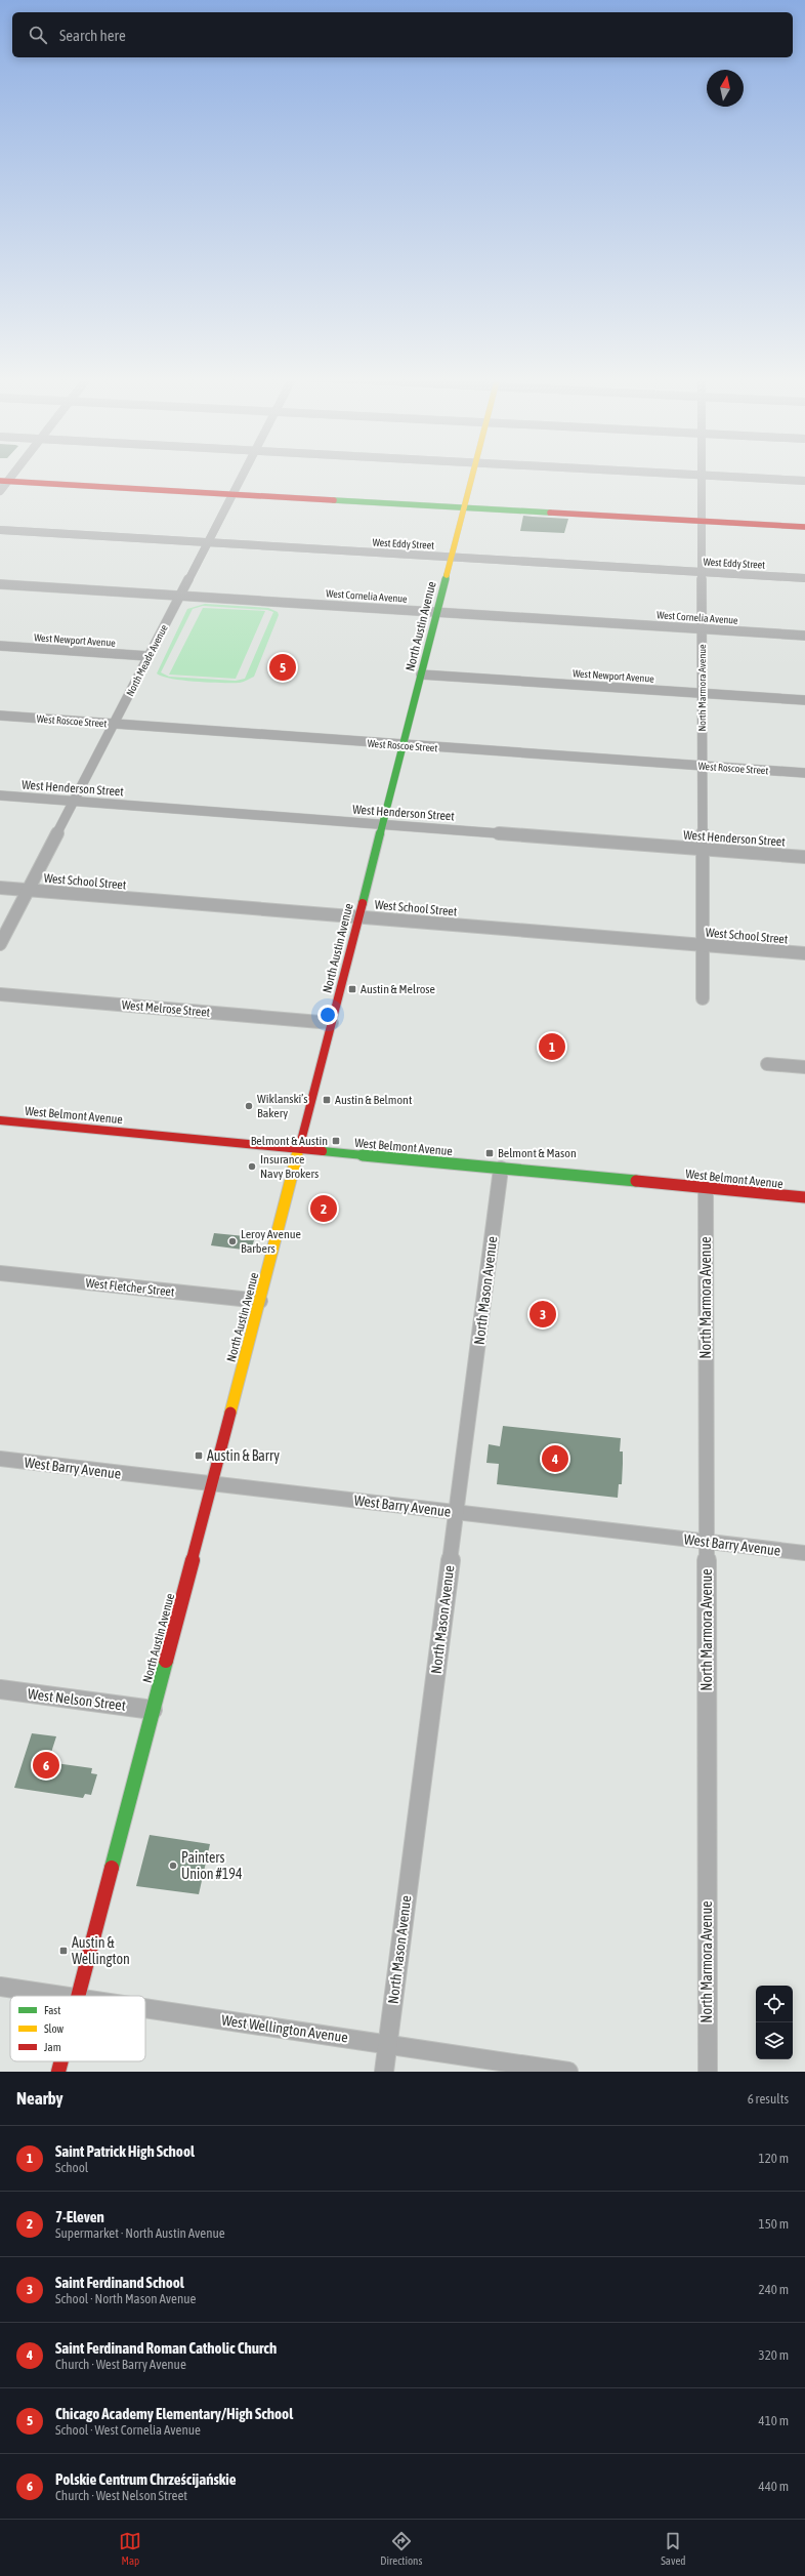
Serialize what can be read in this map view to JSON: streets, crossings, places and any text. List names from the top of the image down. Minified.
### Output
{"streets":{"street":["West Eddy Street","West Cornelia Avenue","North Austin Avenue","West Newport Avenue","North Meade Avenue","North Marmora Avenue","West Roscoe Street","West Henderson Street","West School Street","West Melrose Street","West Belmont Avenue","West Fletcher Street","North Mason Avenue","West Barry Avenue","West Nelson Street","West Wellington Avenue"]},"crossings":[["West Eddy Street","North Austin Avenue"],["West Eddy Street","North Meade Avenue"],["West Eddy Street","North Marmora Avenue"],["West Cornelia Avenue","North Austin Avenue"],["West Cornelia Avenue","North Meade Avenue"],["West Cornelia Avenue","North Marmora Avenue"],["North Austin Avenue","West Newport Avenue"],["North Austin Avenue","West Roscoe Street"],["North Austin Avenue","West Henderson Street"],["North Austin Avenue","West School Street"],["North Austin Avenue","West Melrose Street"],["North Austin Avenue","West Belmont Avenue"],["North Austin Avenue","West Fletcher Street"],["North Austin Avenue","West Barry Avenue"],["North Austin Avenue","West Nelson Street"],["West Newport Avenue","North Meade Avenue"],["West Newport Avenue","North Marmora Avenue"],["North Meade Avenue","West Roscoe Street"],["North Meade Avenue","West Henderson Street"],["North Meade Avenue","West School Street"],["North Marmora Avenue","West Roscoe Street"],["North Marmora Avenue","West Henderson Street"],["North Marmora Avenue","West School Street"],["North Marmora Avenue","West Belmont Avenue"],["North Marmora Avenue","West Barry Avenue"],["West Belmont Avenue","North Mason Avenue"],["North Mason Avenue","West Barry Avenue"],["North Mason Avenue","West Wellington Avenue"]],"places":{"transit":["Austin & Melrose","Austin & Belmont","Belmont & Austin","Belmont & Mason","Austin & Barry","Austin & Wellington"],"other":["Wiklanski’s Bakery","Insurance Navy Brokers","Leroy Avenue Barbers","Painters Union #194"]},"legend":["Fast","Slow","Jam"],"north":"top","page":{"search":"Search here","pins":["5","1","2","3","4","6"],"heading":["Nearby","6 results"],"list":[{"mark":"1","name":"Saint Patrick High School","note":"School","value":"120 m"},{"mark":"2","name":"7-Eleven","note":"Supermarket · North Austin Avenue","value":"150 m"},{"mark":"3","name":"Saint Ferdinand School","note":"School · North Mason Avenue","value":"240 m"},{"mark":"4","name":"Saint Ferdinand Roman Catholic Church","note":"Church · West Barry Avenue","value":"320 m"},{"mark":"5","name":"Chicago Academy Elementary/High School","note":"School · West Cornelia Avenue","value":"410 m"},{"mark":"6","name":"Polskie Centrum Chrześcijańskie","note":"Church · West Nelson Street","value":"440 m"}],"nav":["Map","Directions","Saved"]}}
